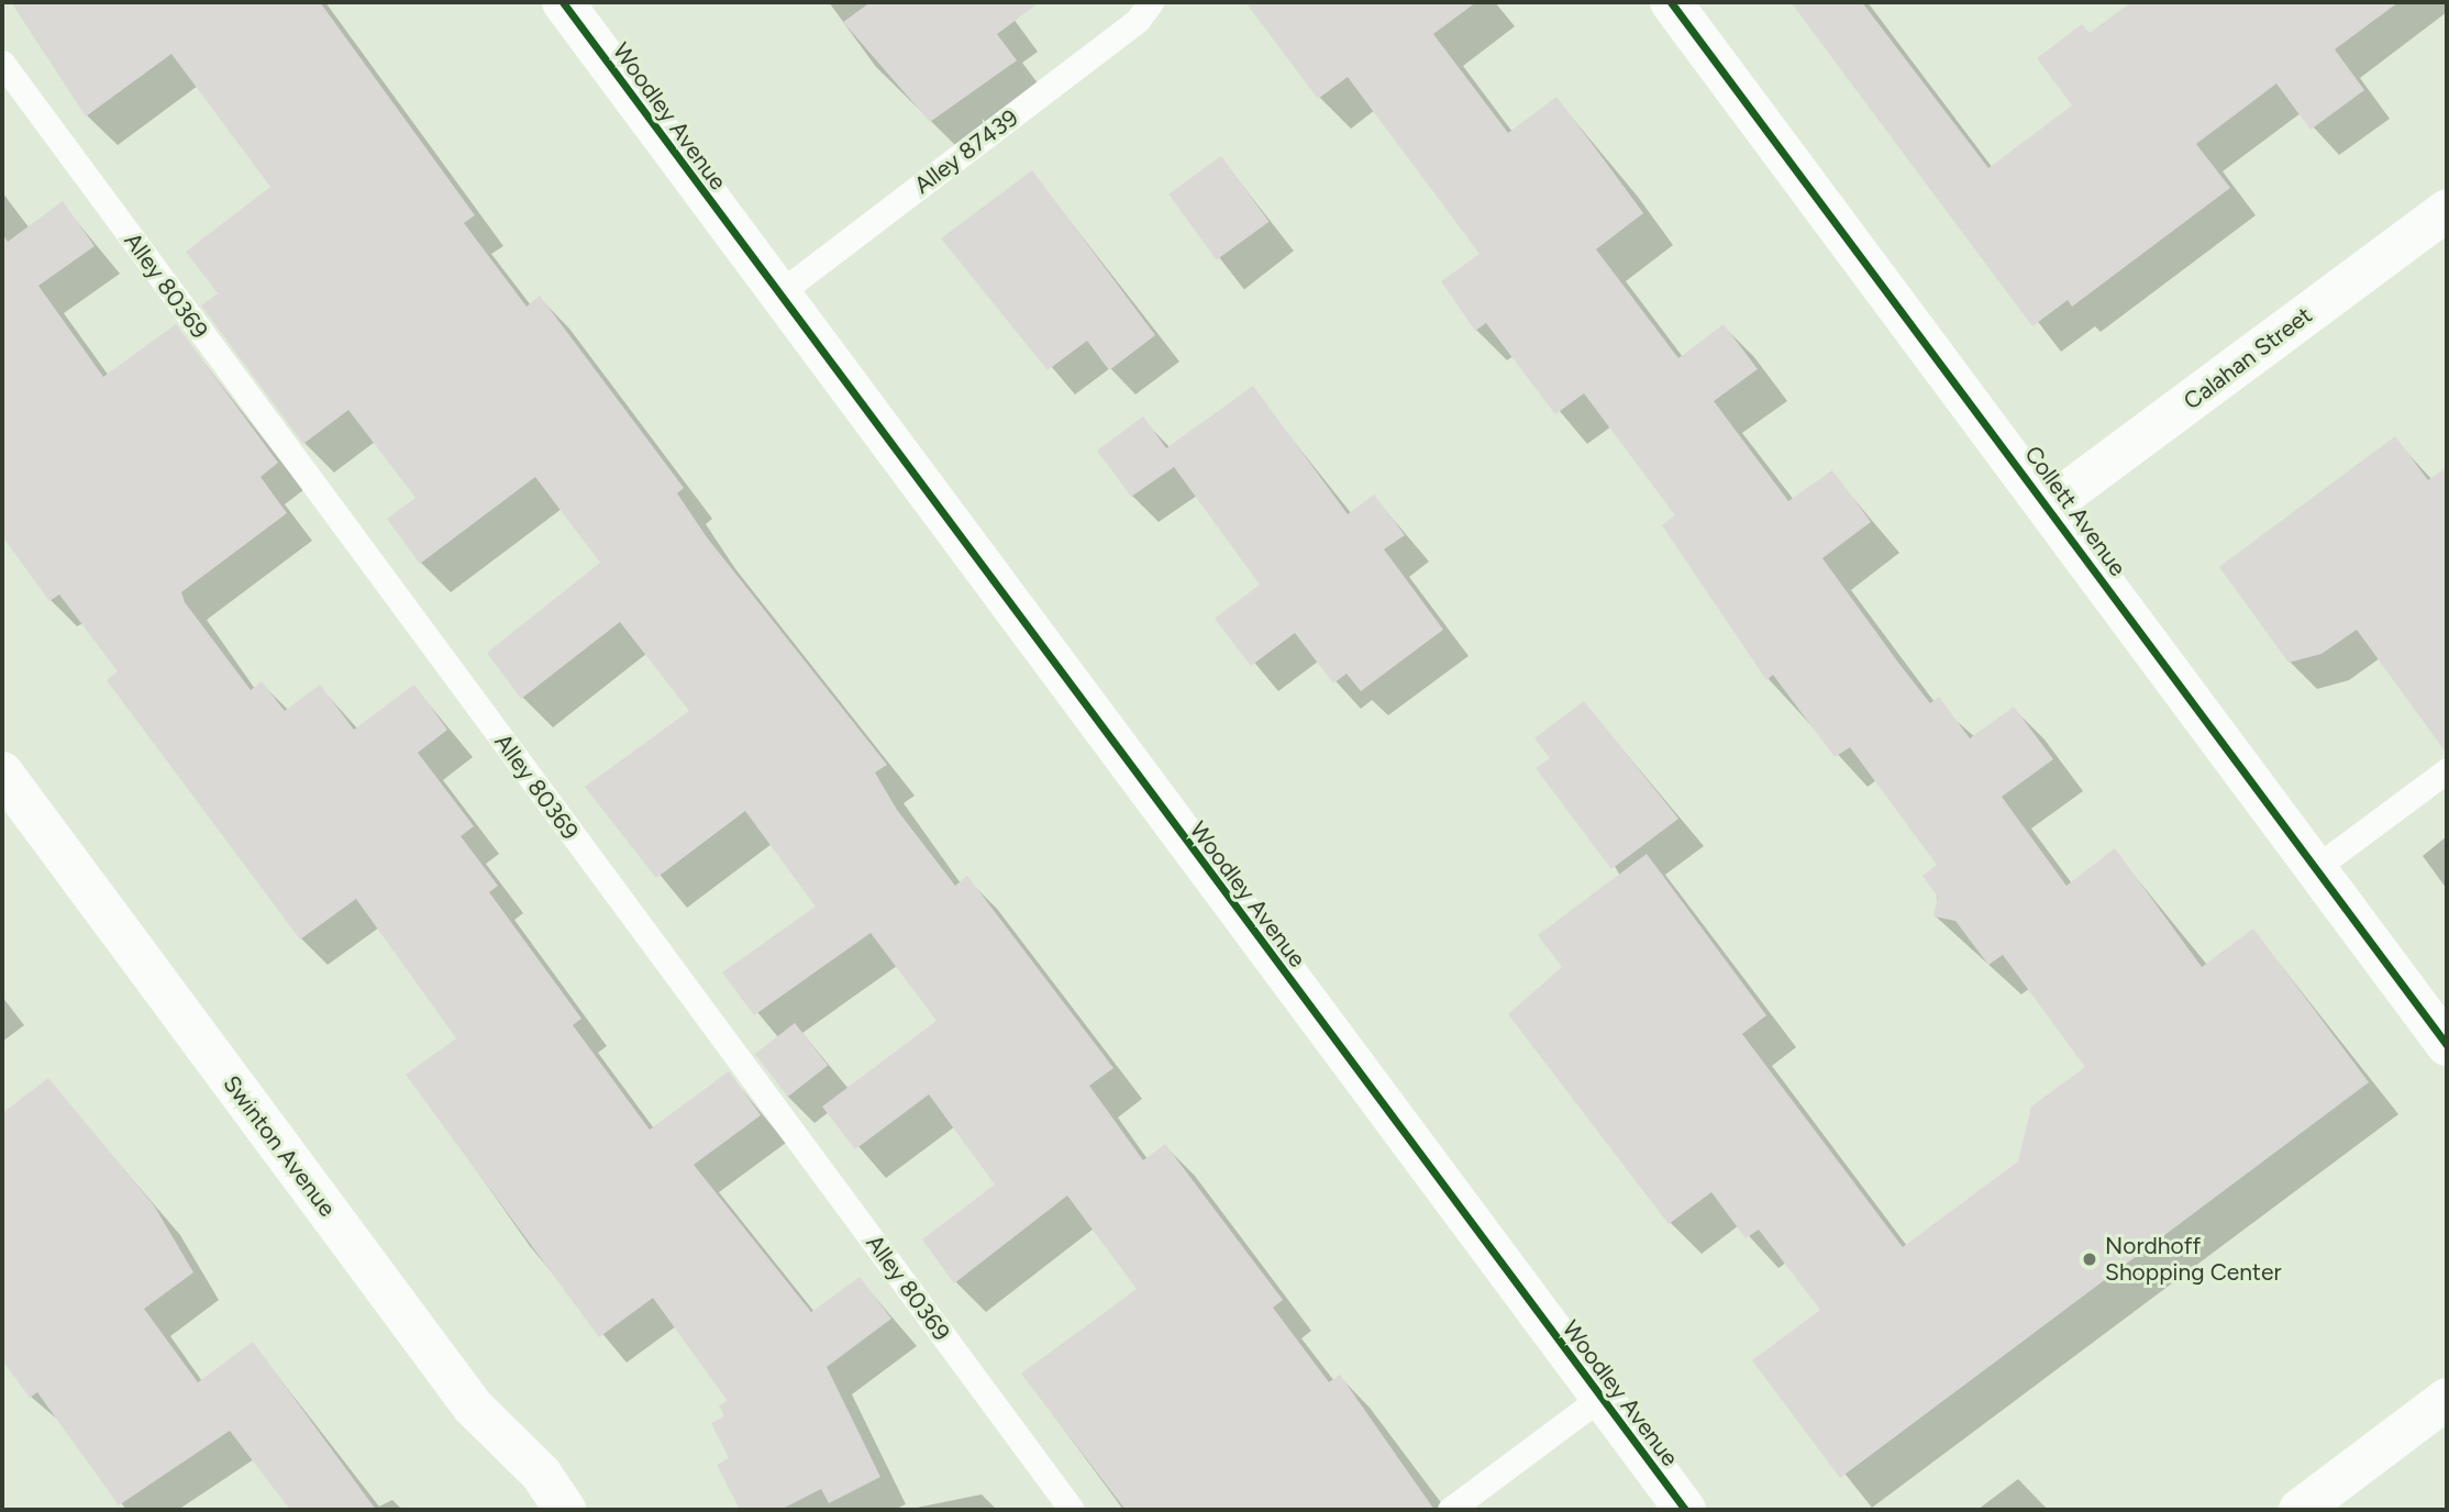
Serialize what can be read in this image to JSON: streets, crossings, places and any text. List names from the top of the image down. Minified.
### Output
{"streets":{"street":["Woodley Avenue","Calahan Street","Collett Avenue","Swinton Avenue"],"lane":["Alley 87439","Alley 80369"]},"crossings":[["Woodley Avenue","Alley 87439"],["Calahan Street","Collett Avenue"]],"places":["Nordhoff Shopping Center"]}
